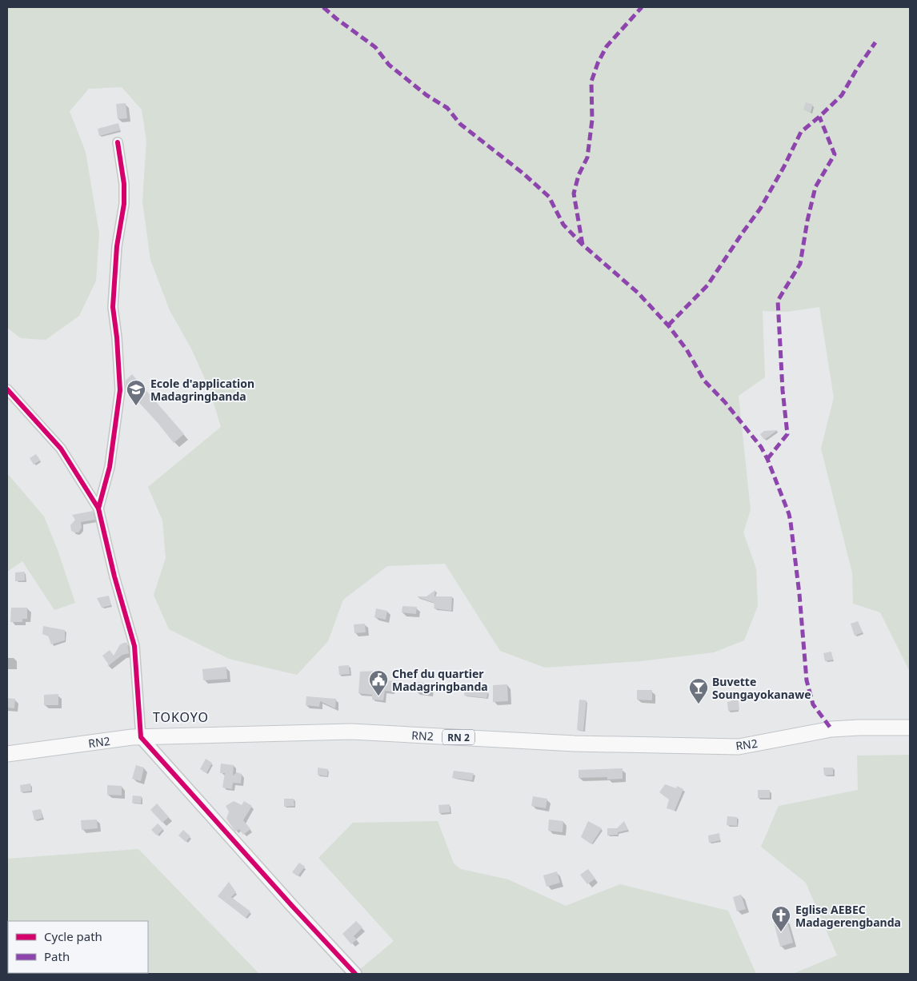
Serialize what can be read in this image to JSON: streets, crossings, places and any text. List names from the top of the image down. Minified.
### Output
{"streets":{"main road":["RN2","RN 2"]},"districts":["TOKOYO"],"places":{"school or university":["Ecole d'application Madagringbanda"],"public building":["Chef du quartier Madagringbanda"],"bar":["Buvette Soungayokanawe"],"church":["Eglise AEBEC Madagerengbanda"]},"legend":["Cycle path","Path"]}
